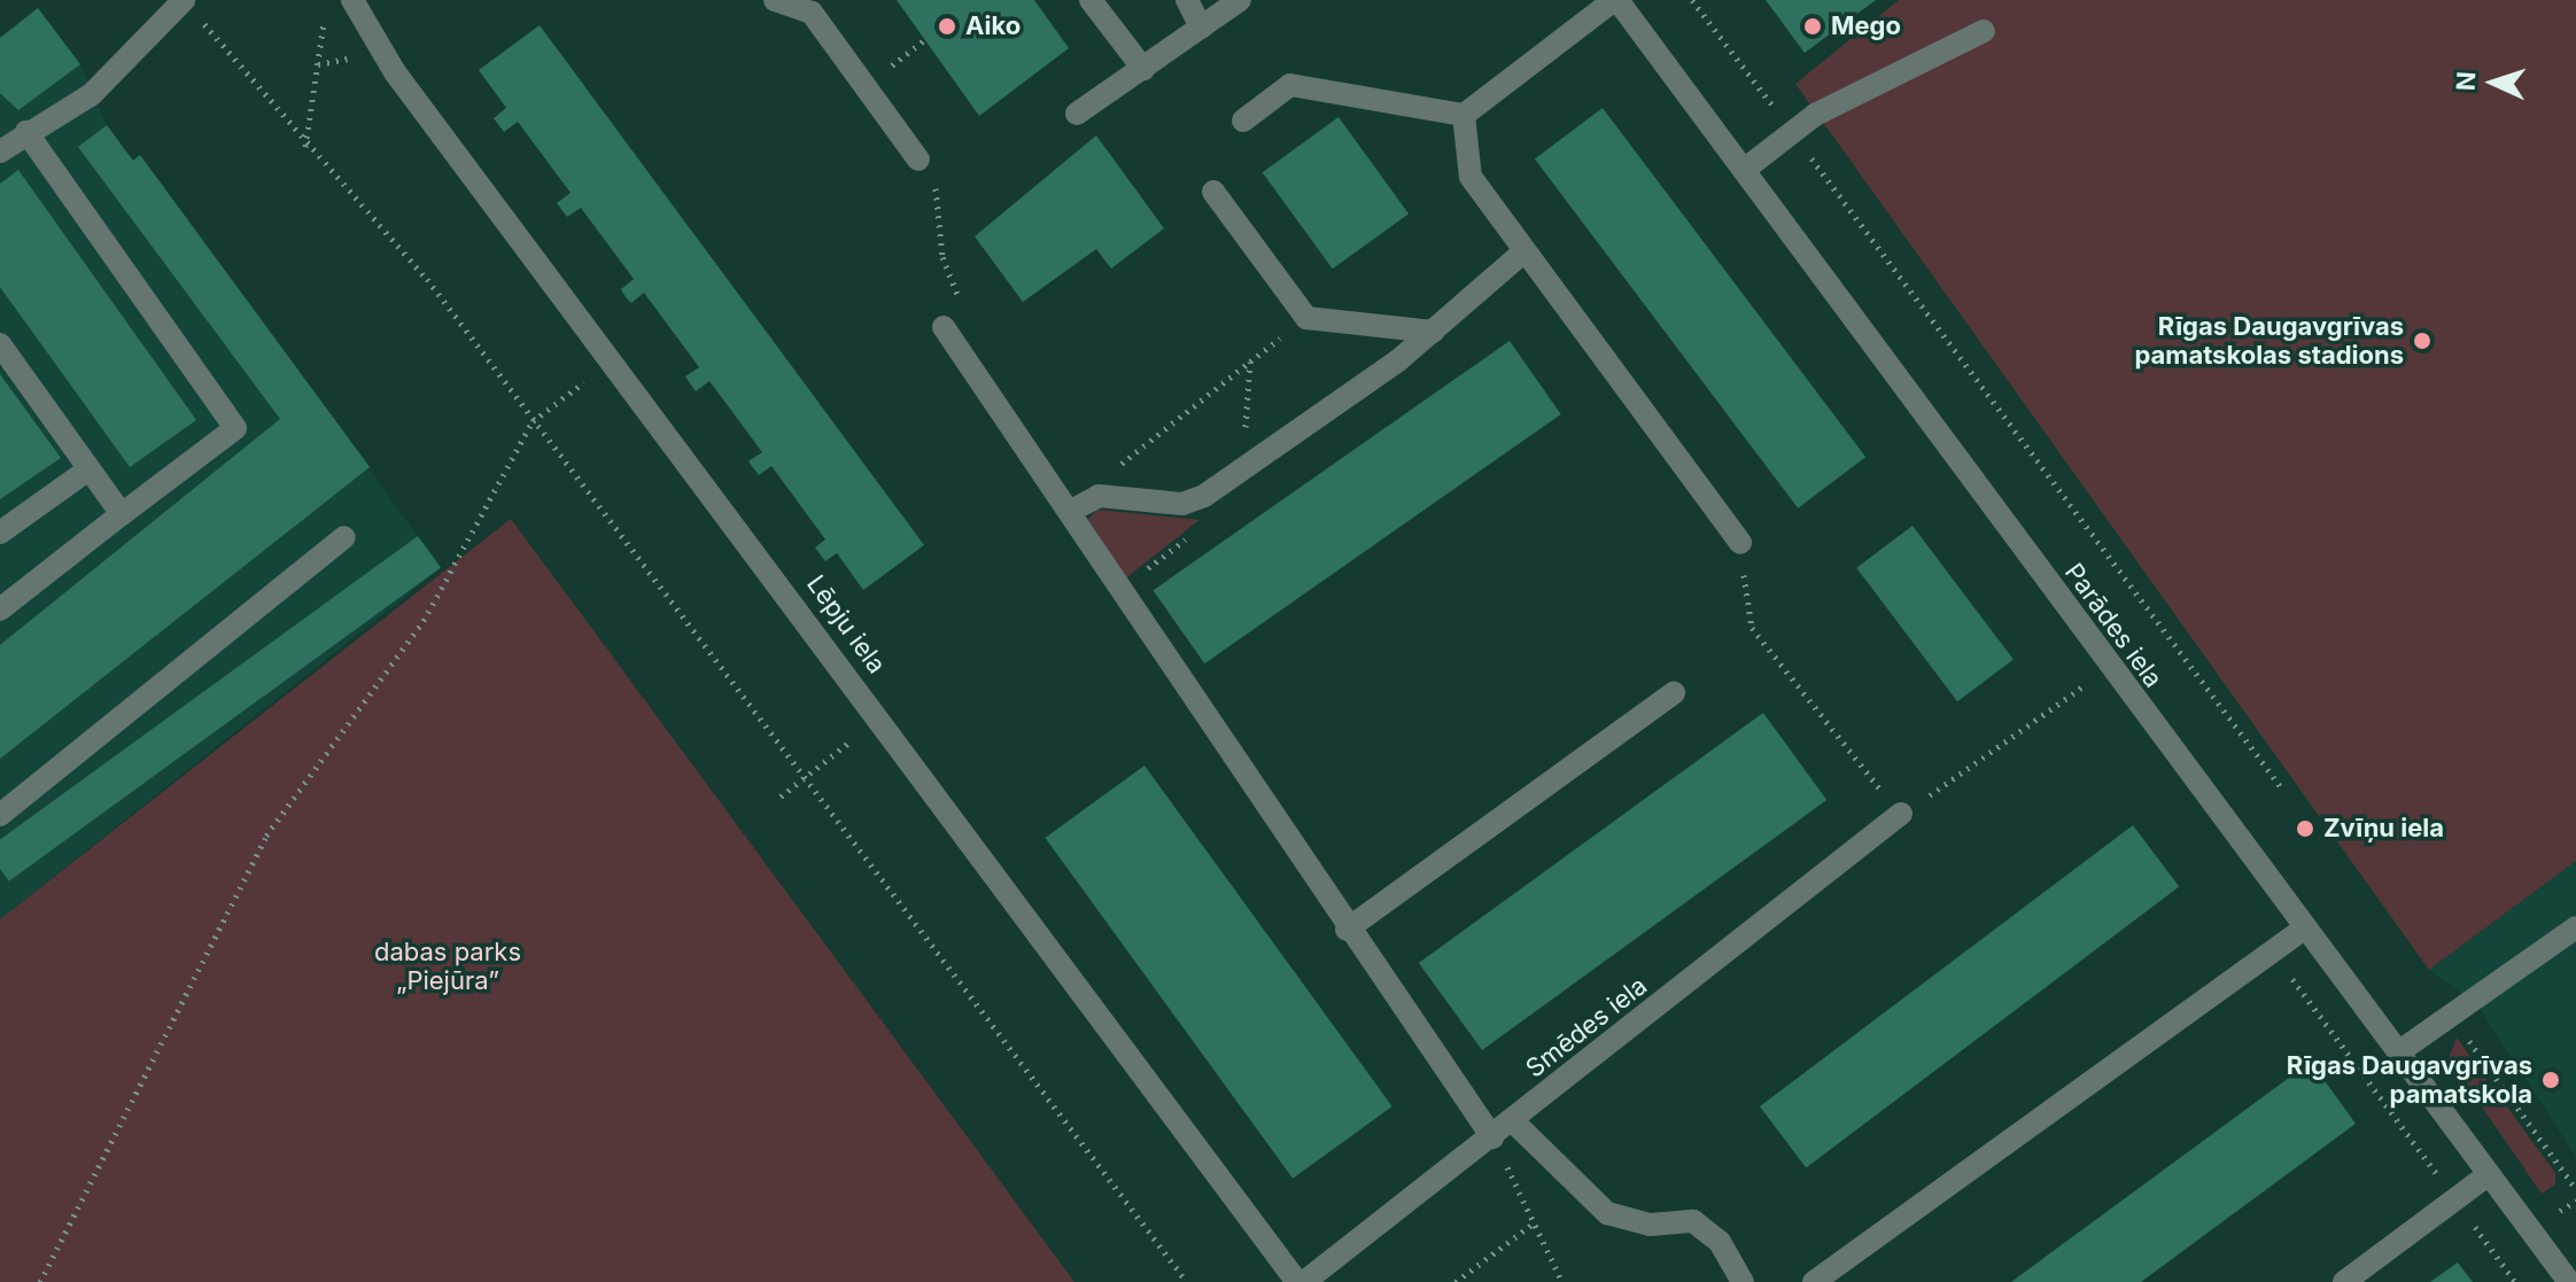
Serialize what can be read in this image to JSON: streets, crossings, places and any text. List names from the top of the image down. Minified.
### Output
{"streets":{"street":["Lēpju iela","Parādes iela","Smēdes iela"]},"parks":["dabas parks „Piejūra”"],"places":["Aiko","Mego","Rīgas Daugavgrīvas pamatskolas stadions","Zvīņu iela","Rīgas Daugavgrīvas pamatskola"],"north":"left"}
